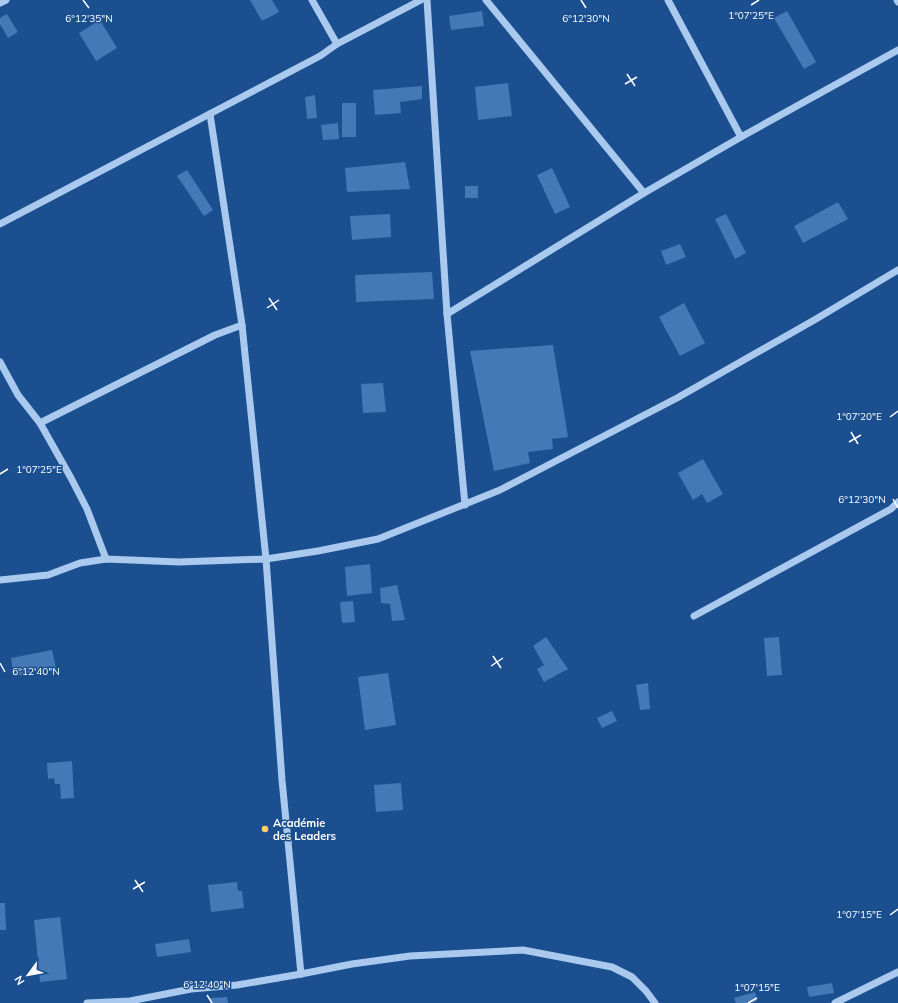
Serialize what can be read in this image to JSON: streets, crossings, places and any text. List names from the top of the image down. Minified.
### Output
{"places":["Académie des Leaders"],"north":"bottom left","coordinates":["1°07'25\"E","6°12'30\"N","6°12'35\"N","1°07'20\"E","6°12'40\"N","1°07'15\"E"]}
